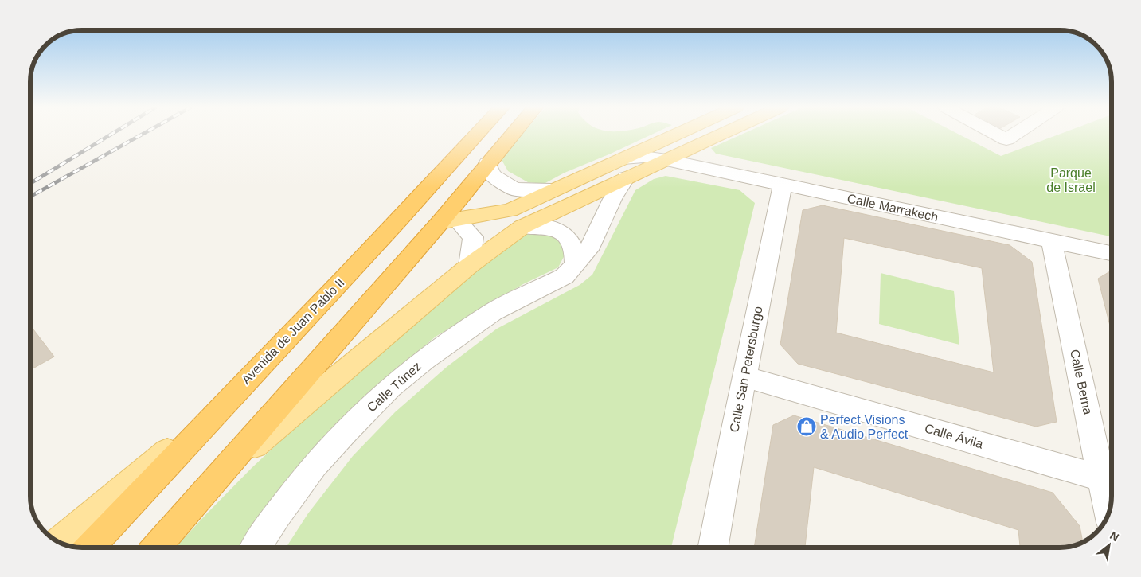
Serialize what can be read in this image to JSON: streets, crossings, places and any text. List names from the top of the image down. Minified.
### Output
{"streets":{"highway":["Avenida de Juan Pablo II"],"street":["Calle Marrakech","Calle San Petersburgo","Calle Berna","Calle Túnez","Calle Ávila"]},"crossings":[["Calle Marrakech","Calle San Petersburgo"],["Calle Marrakech","Calle Berna"],["Calle San Petersburgo","Calle Ávila"],["Calle Berna","Calle Ávila"]],"parks":["Parque de Israel"],"places":{"shop":["Perfect Visions & Audio Perfect"]},"north":"top right"}
